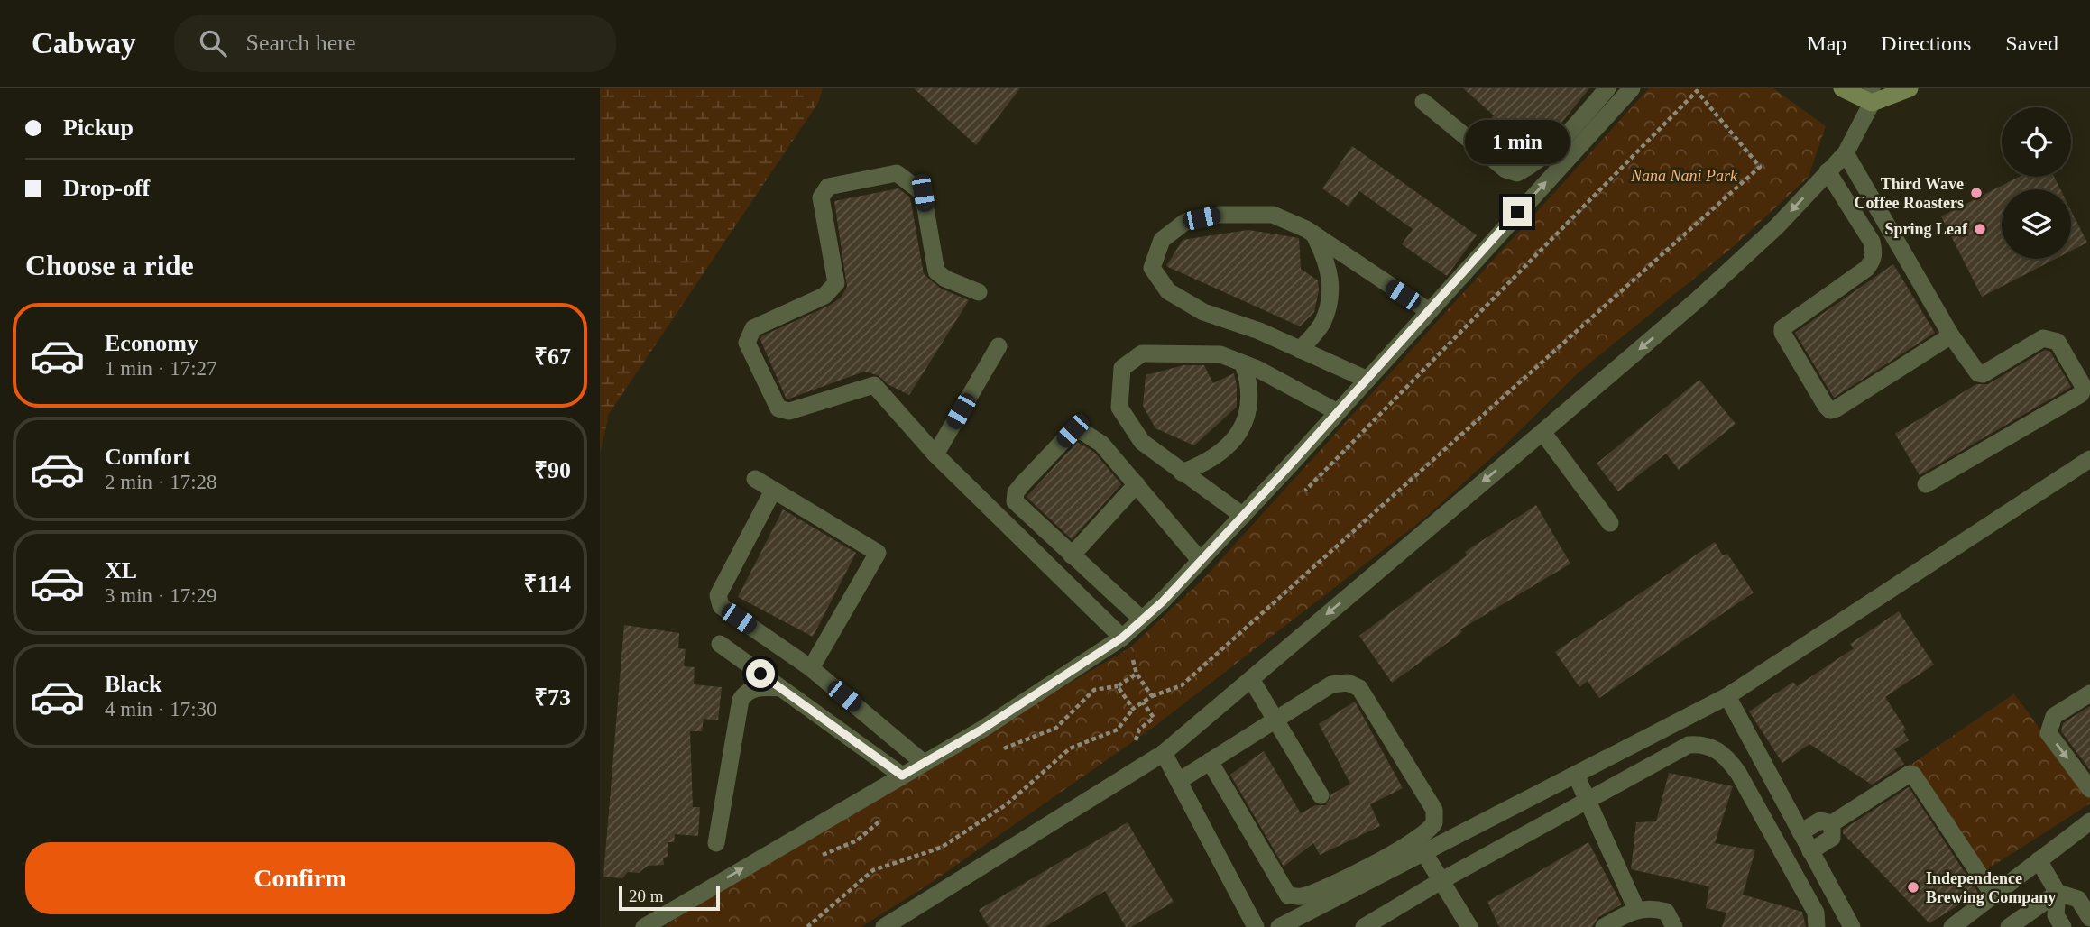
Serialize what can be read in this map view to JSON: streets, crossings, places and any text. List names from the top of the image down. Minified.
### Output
{"parks":["Nana Nani Park"],"places":["Third Wave Coffee Roasters","Spring Leaf","Independence Brewing Company"],"scale_bar":"20 m","page":{"header":"Cabway","search":"Search here","nav":["Map","Directions","Saved"],"banner":["Pickup","Drop-off"],"bubble":"1 min","heading":"Choose a ride","list":[{"name":"Economy","note":"1 min · 17:27","value":"₹67"},{"name":"Comfort","note":"2 min · 17:28","value":"₹90"},{"name":"XL","note":"3 min · 17:29","value":"₹114"},{"name":"Black","note":"4 min · 17:30","value":"₹73"}],"buttons":"Confirm","scale":"20 m"}}
